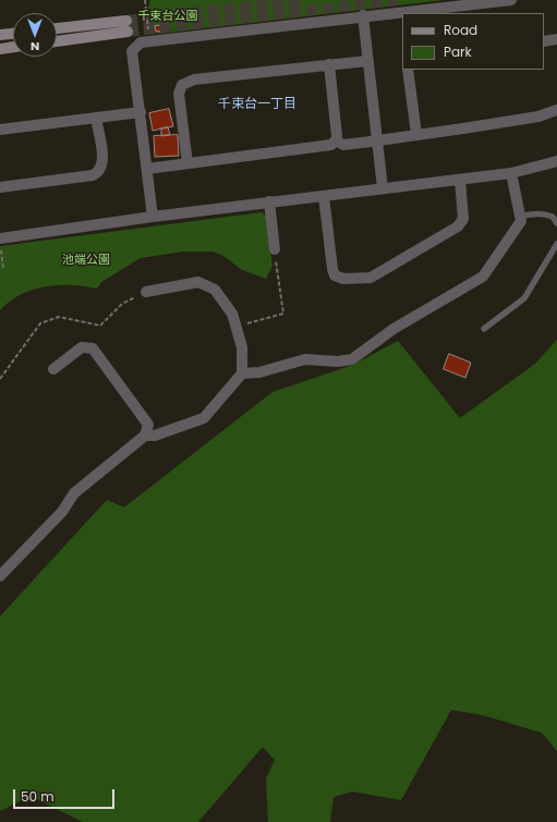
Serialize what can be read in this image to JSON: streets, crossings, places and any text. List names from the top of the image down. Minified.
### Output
{"districts":["千束台一丁目"],"parks":["千束台公園","池端公園"],"legend":["Road","Park"],"scale_bar":"50 m","north":"bottom"}
